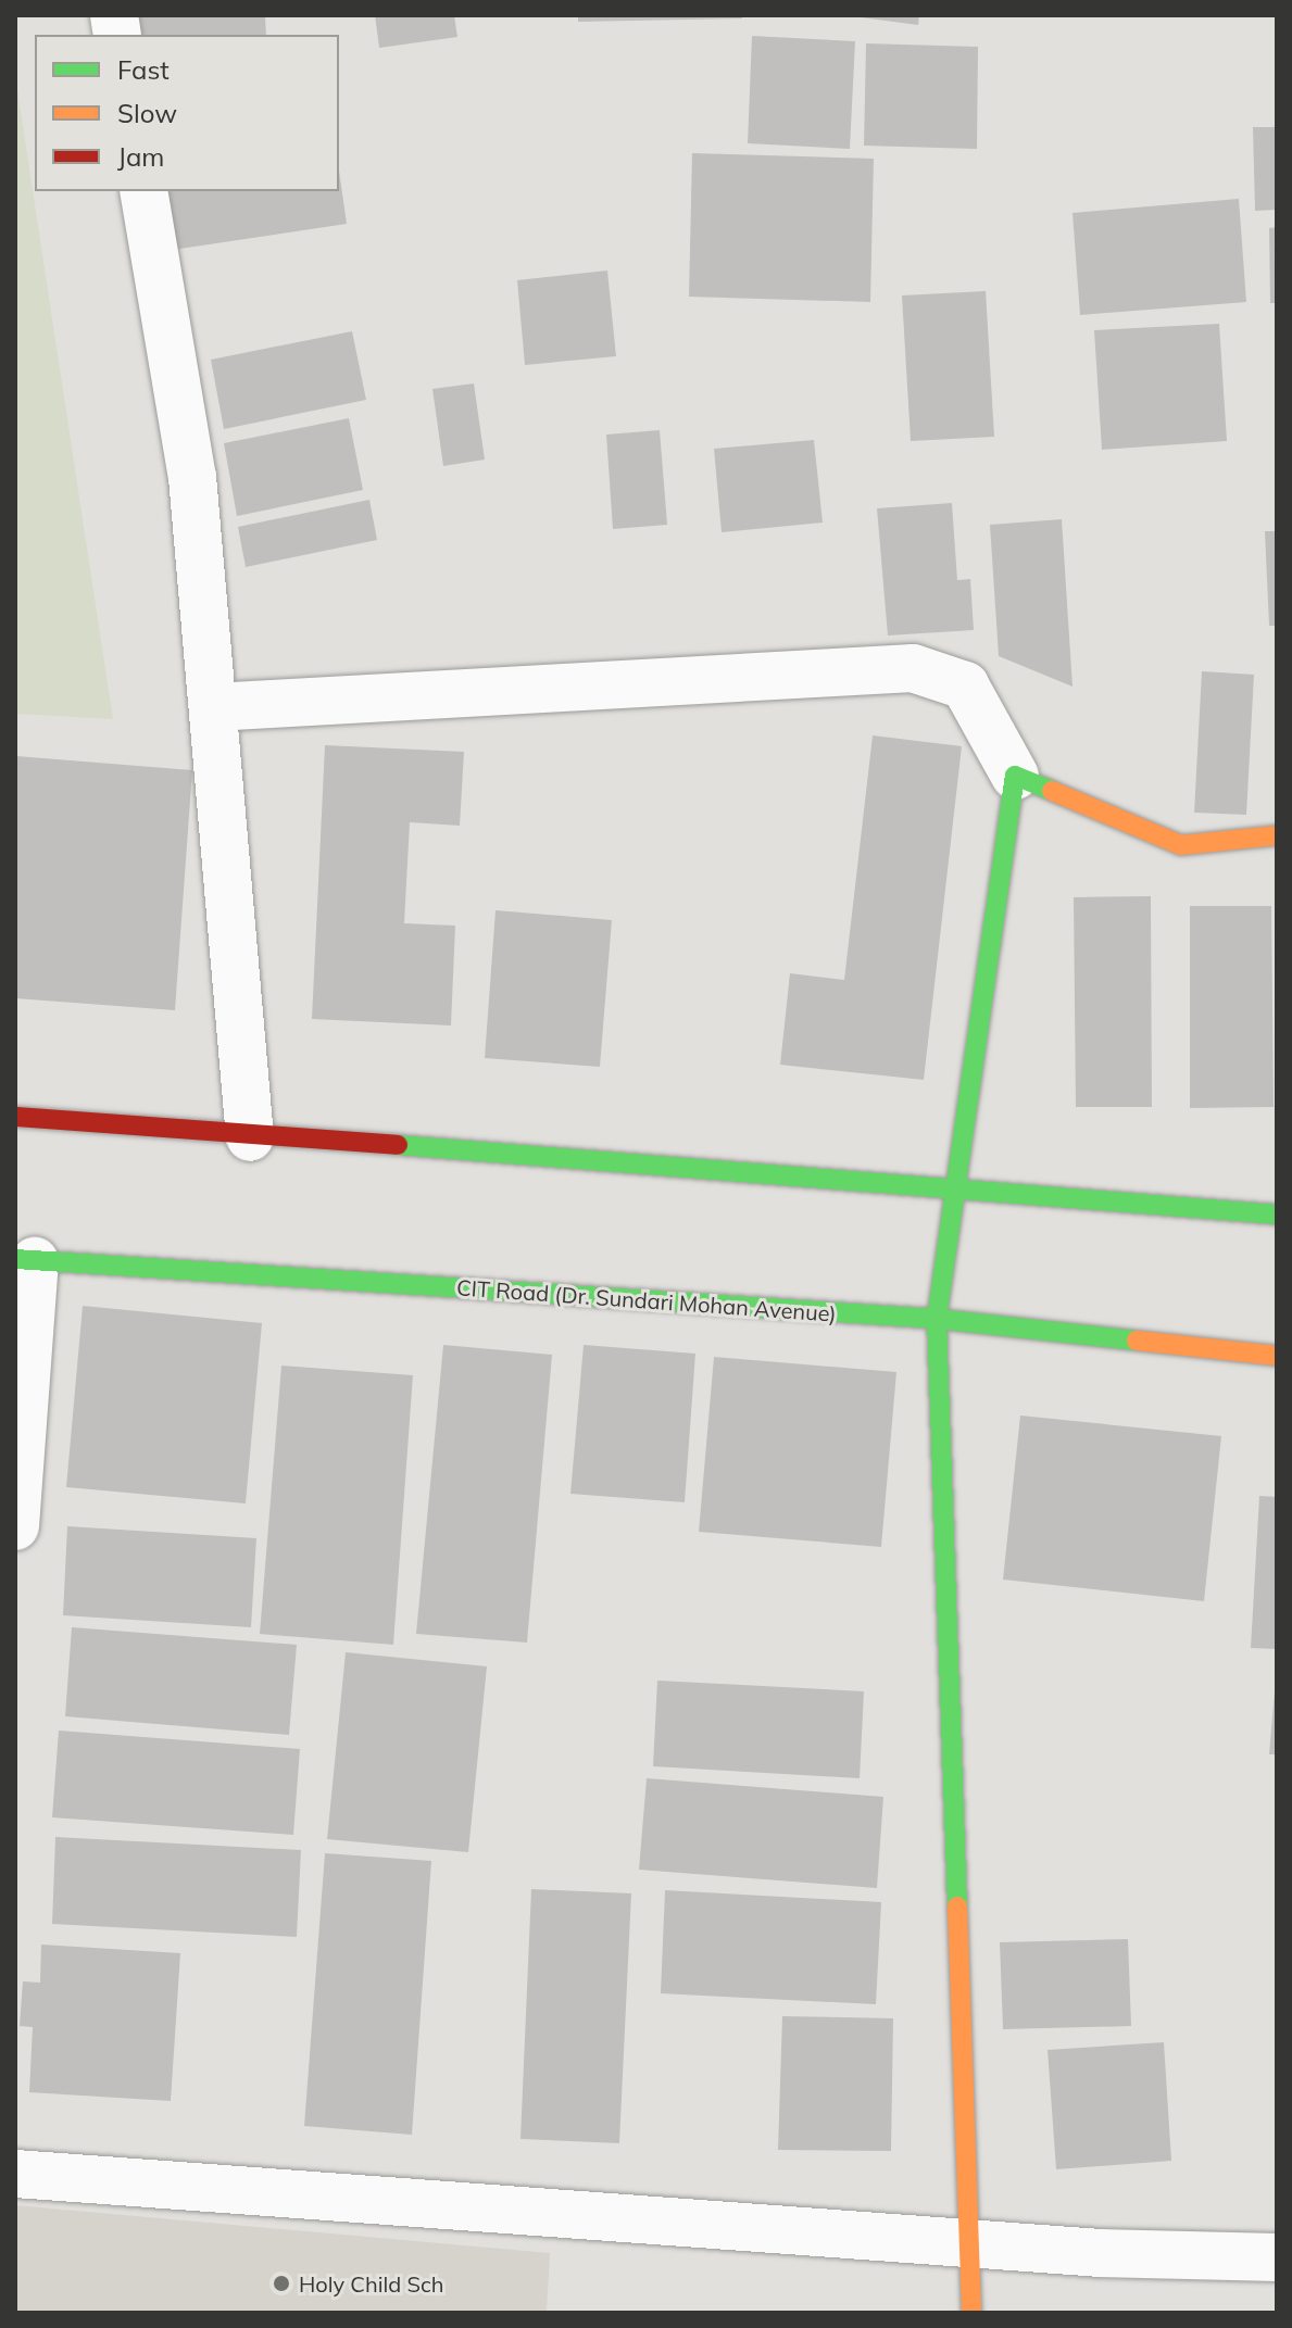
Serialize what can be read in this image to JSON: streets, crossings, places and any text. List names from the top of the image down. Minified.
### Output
{"streets":{"main road":["CIT Road (Dr. Sundari Mohan Avenue)"]},"places":["Holy Child Sch"],"legend":["Fast","Slow","Jam"]}
